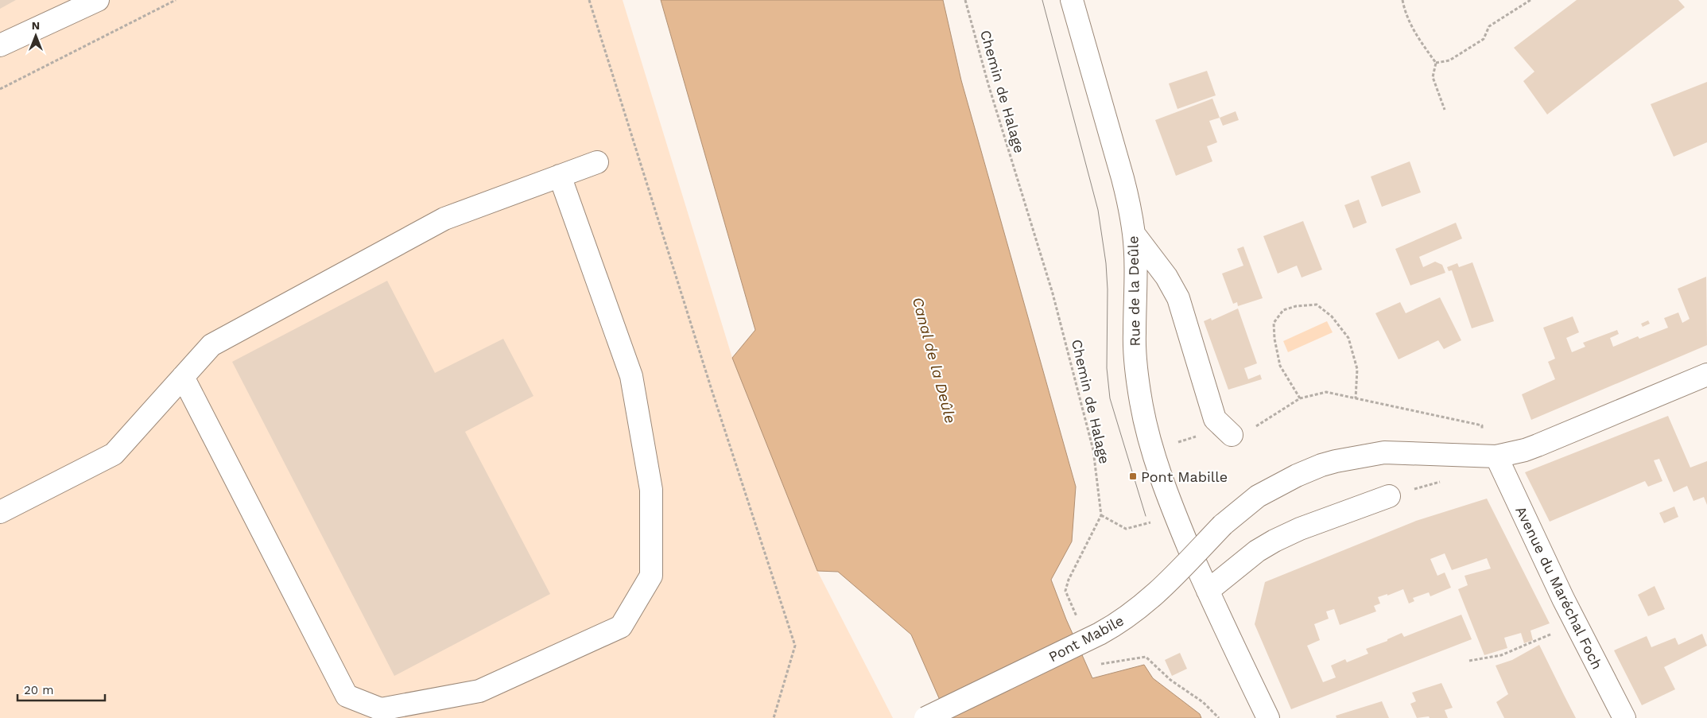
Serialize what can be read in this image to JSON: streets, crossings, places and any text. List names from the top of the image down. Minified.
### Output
{"streets":{"street":["Rue de la Deûle","Avenue du Maréchal Foch","Pont Mabile"],"path":["Chemin de Halage"]},"crossings":[["Avenue du Maréchal Foch","Pont Mabile"]],"water":["Canal de la Deûle"],"places":{"transit":["Pont Mabille"]},"scale_bar":"20 m","north":"top"}
